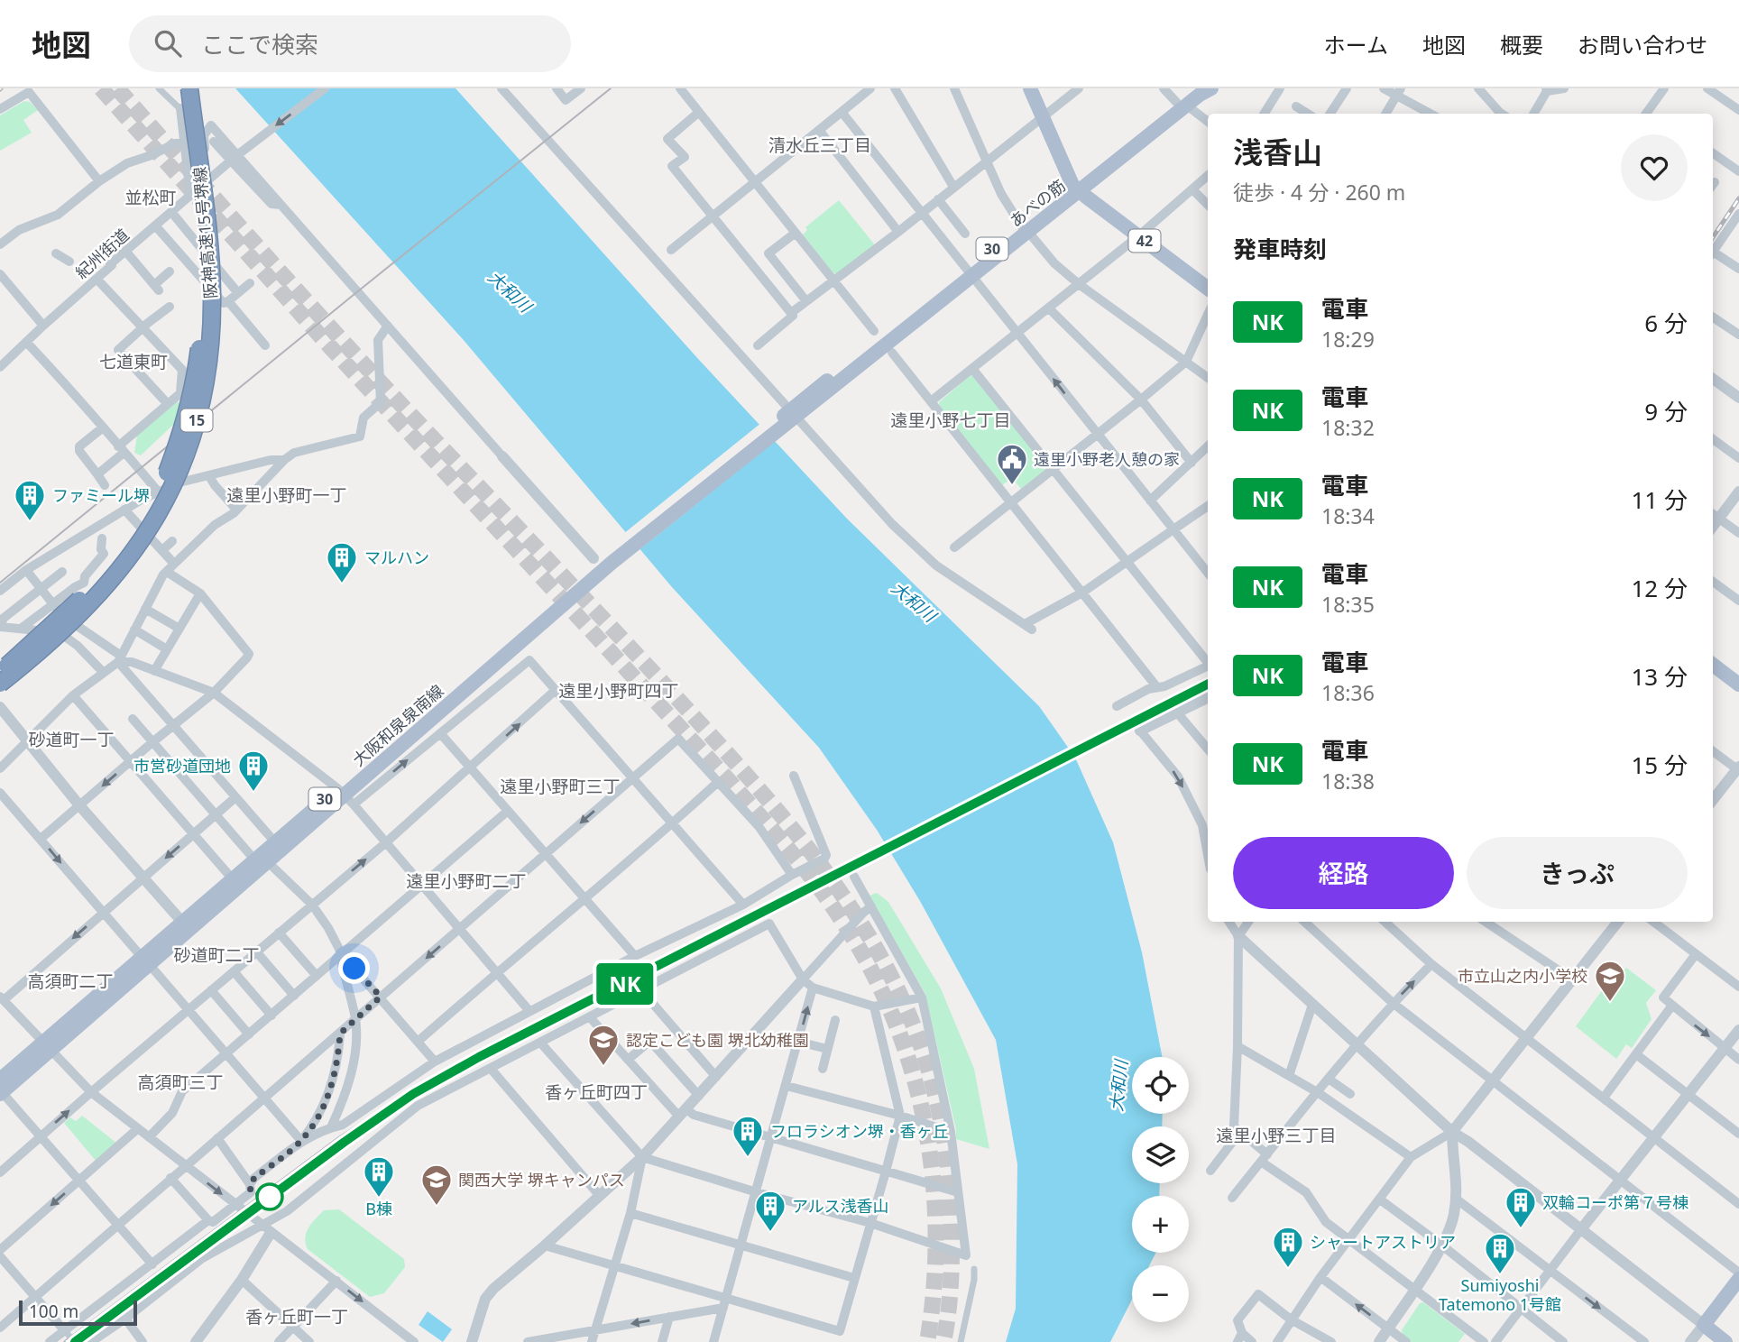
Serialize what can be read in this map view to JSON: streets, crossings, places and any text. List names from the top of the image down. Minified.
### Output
{"streets":{"highway":["阪神高速15号堺線","15"],"main road":["あべの筋","42","30","大阪和泉泉南線"],"street":["紀州街道"]},"crossings":[["あべの筋","42"],["あべの筋","大阪和泉泉南線"]],"districts":["清水丘三丁目","並松町","七道東町","遠里小野七丁目","遠里小野町一丁","遠里小野町四丁","砂道町一丁","遠里小野町三丁","遠里小野町二丁","砂道町二丁","高須町二丁","高須町三丁","香ヶ丘町四丁","遠里小野三丁目","香ヶ丘町一丁"],"water":["大和川"],"places":{"public building":["遠里小野老人憩の家"],"building":["ファミール堺","マルハン","市営砂道団地","フロラシオン堺・香ヶ丘","B棟","双輪コーポ第７号棟","アルス浅香山","シャートアストリア","Sumiyoshi Tatemono 1号館"],"school or university":["市立山之内小学校","認定こども園 堺北幼稚園","関西大学 堺キャンパス"]},"scale_bar":"100 m","page":{"header":"地図","search":"ここで検索","nav":["ホーム","地図","概要","お問い合わせ"],"on_map":"NK","heading":[["浅香山","徒歩 · 4 分 · 260 m"],"発車時刻"],"list":[{"mark":"NK","name":"電車","note":"18:29","value":"6 分"},{"mark":"NK","name":"電車","note":"18:32","value":"9 分"},{"mark":"NK","name":"電車","note":"18:34","value":"11 分"},{"mark":"NK","name":"電車","note":"18:35","value":"12 分"},{"mark":"NK","name":"電車","note":"18:36","value":"13 分"},{"mark":"NK","name":"電車","note":"18:38","value":"15 分"}],"buttons":["経路","きっぷ"],"map_buttons":["+","−"],"scale":"100 m"}}
